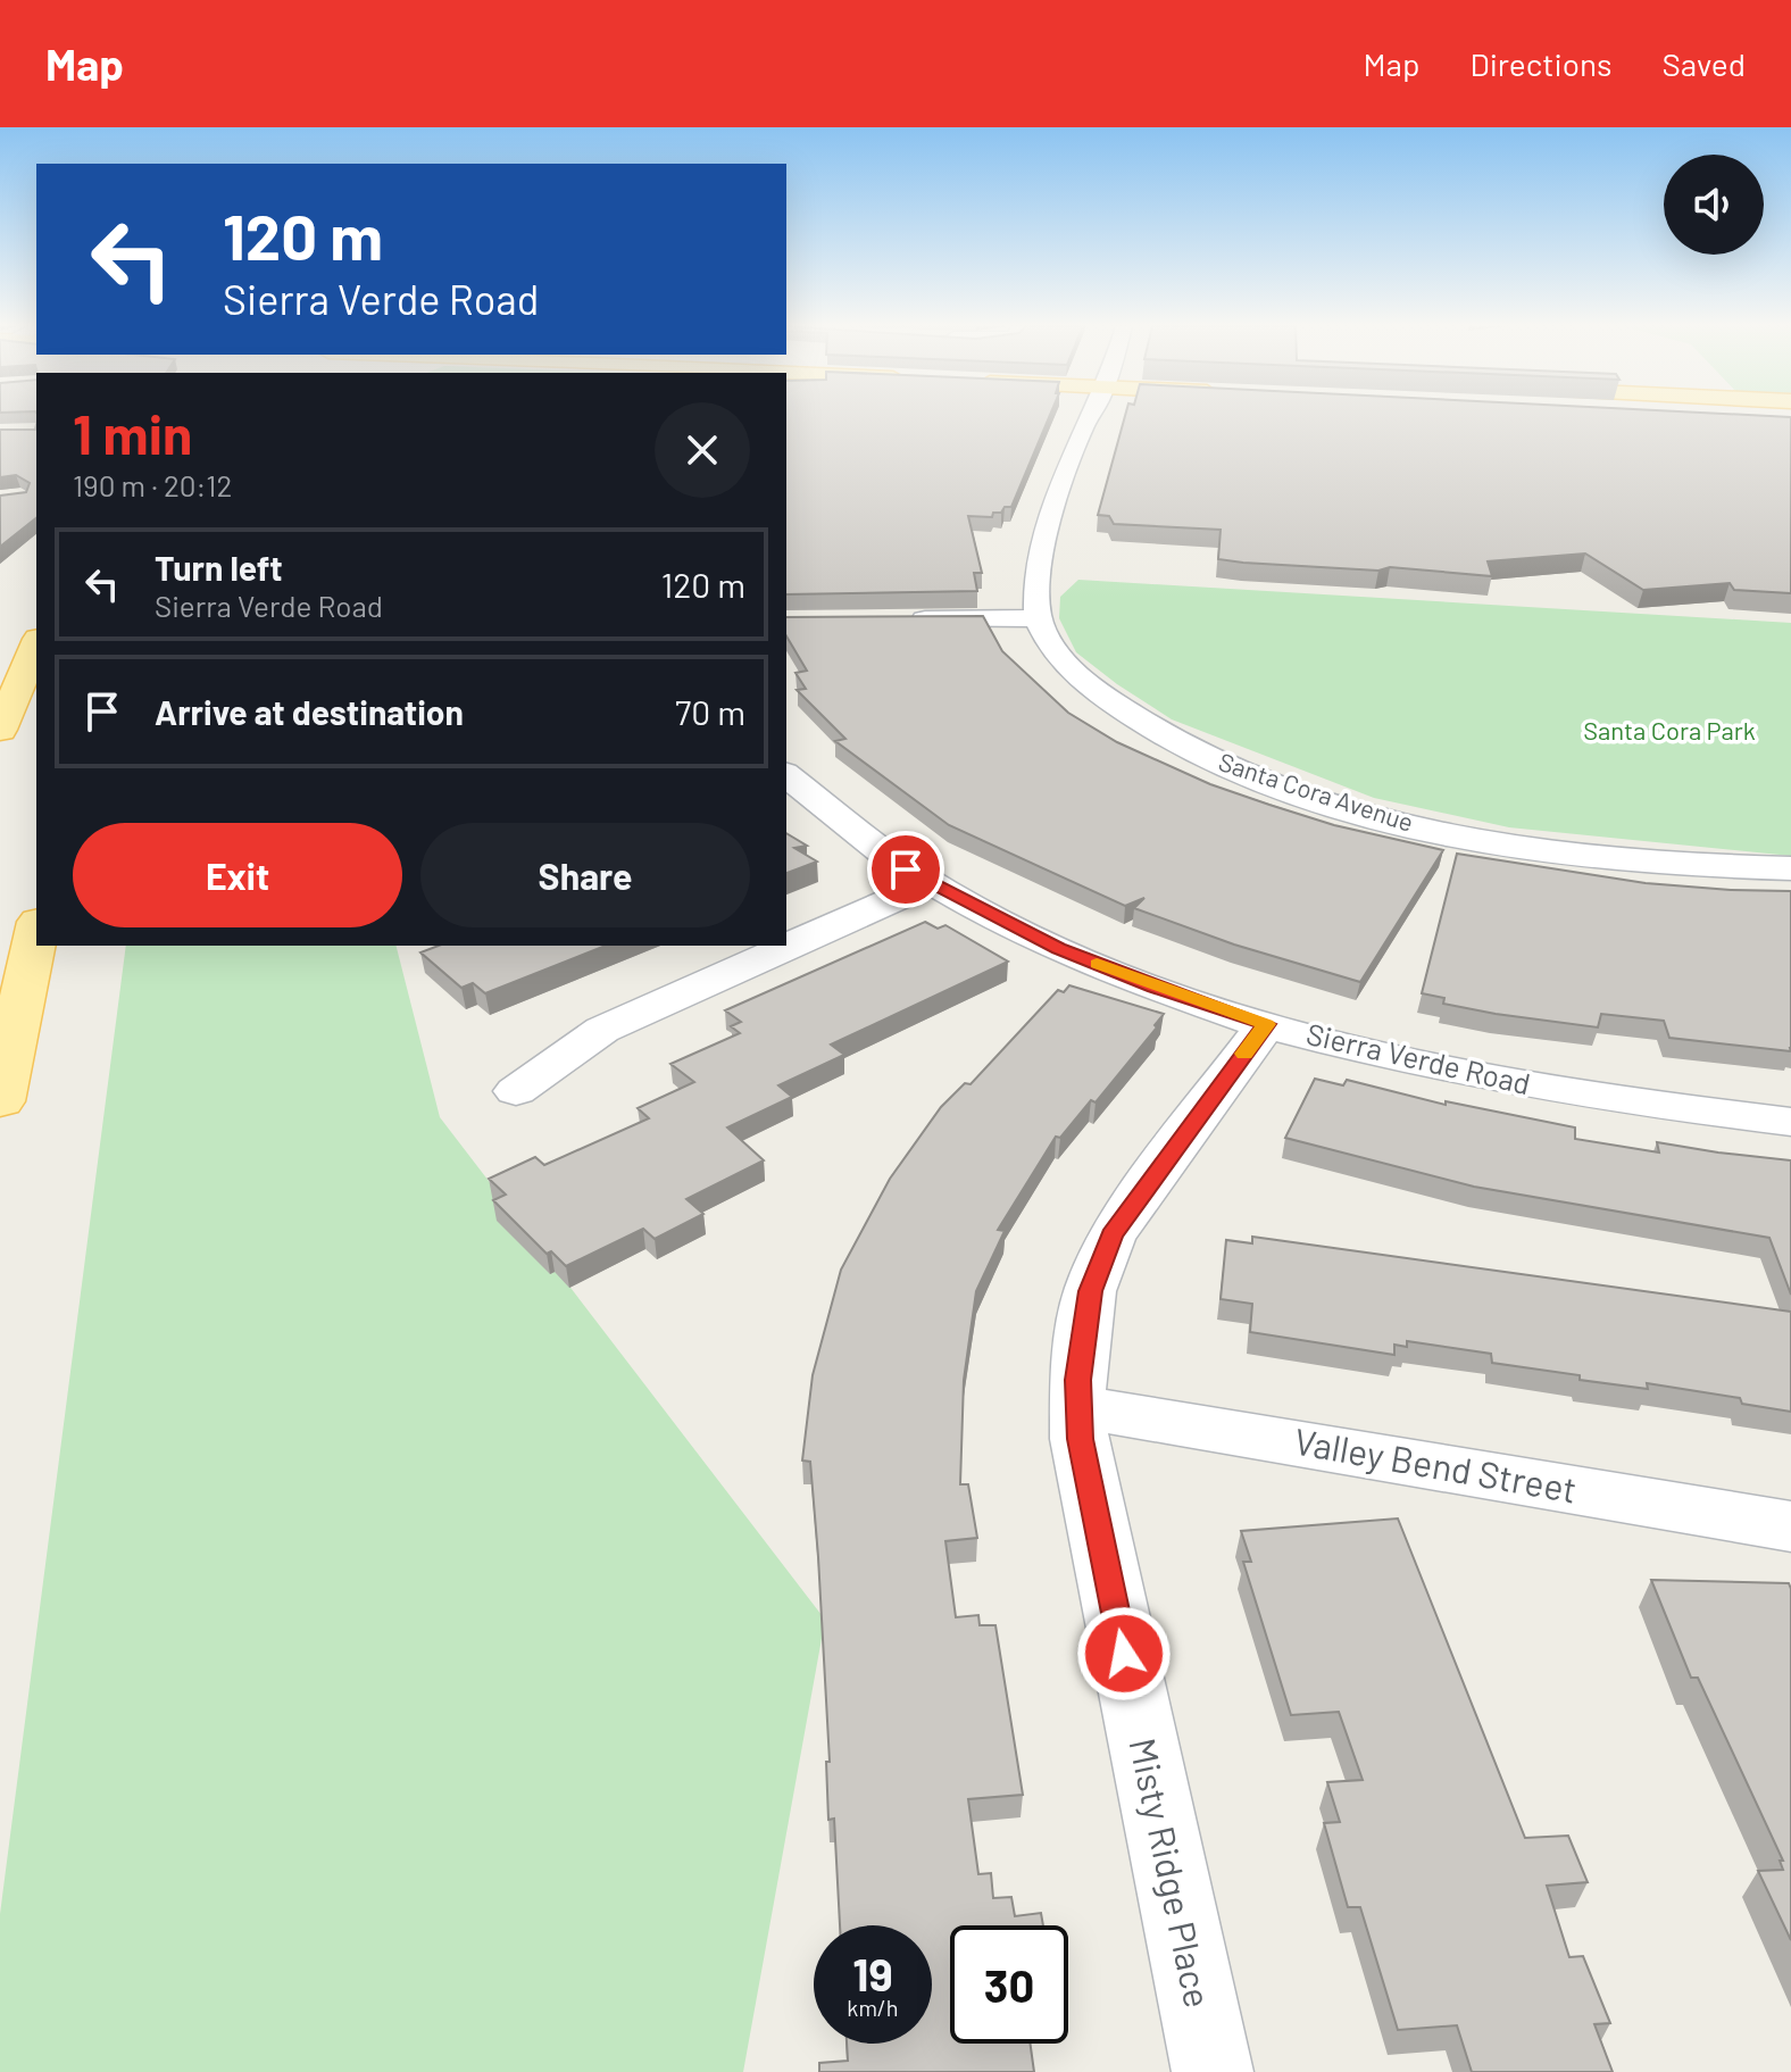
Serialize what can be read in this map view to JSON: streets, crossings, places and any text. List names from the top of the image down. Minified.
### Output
{"streets":{"street":["Santa Cora Avenue","Sierra Verde Road","Valley Bend Street","Misty Ridge Place"]},"crossings":[["Sierra Verde Road","Misty Ridge Place"],["Valley Bend Street","Misty Ridge Place"]],"parks":["Santa Cora Park"],"page":{"header":"Map","nav":["Map","Directions","Saved"],"turn":["120 m","Sierra Verde Road"],"heading":["1 min","190 m · 20:12"],"list":[{"name":"Turn left","note":"Sierra Verde Road","value":"120 m"},{"name":"Arrive at destination","value":"70 m"}],"buttons":["Exit","Share"],"speed":"19 km/h","limit":"30"}}
